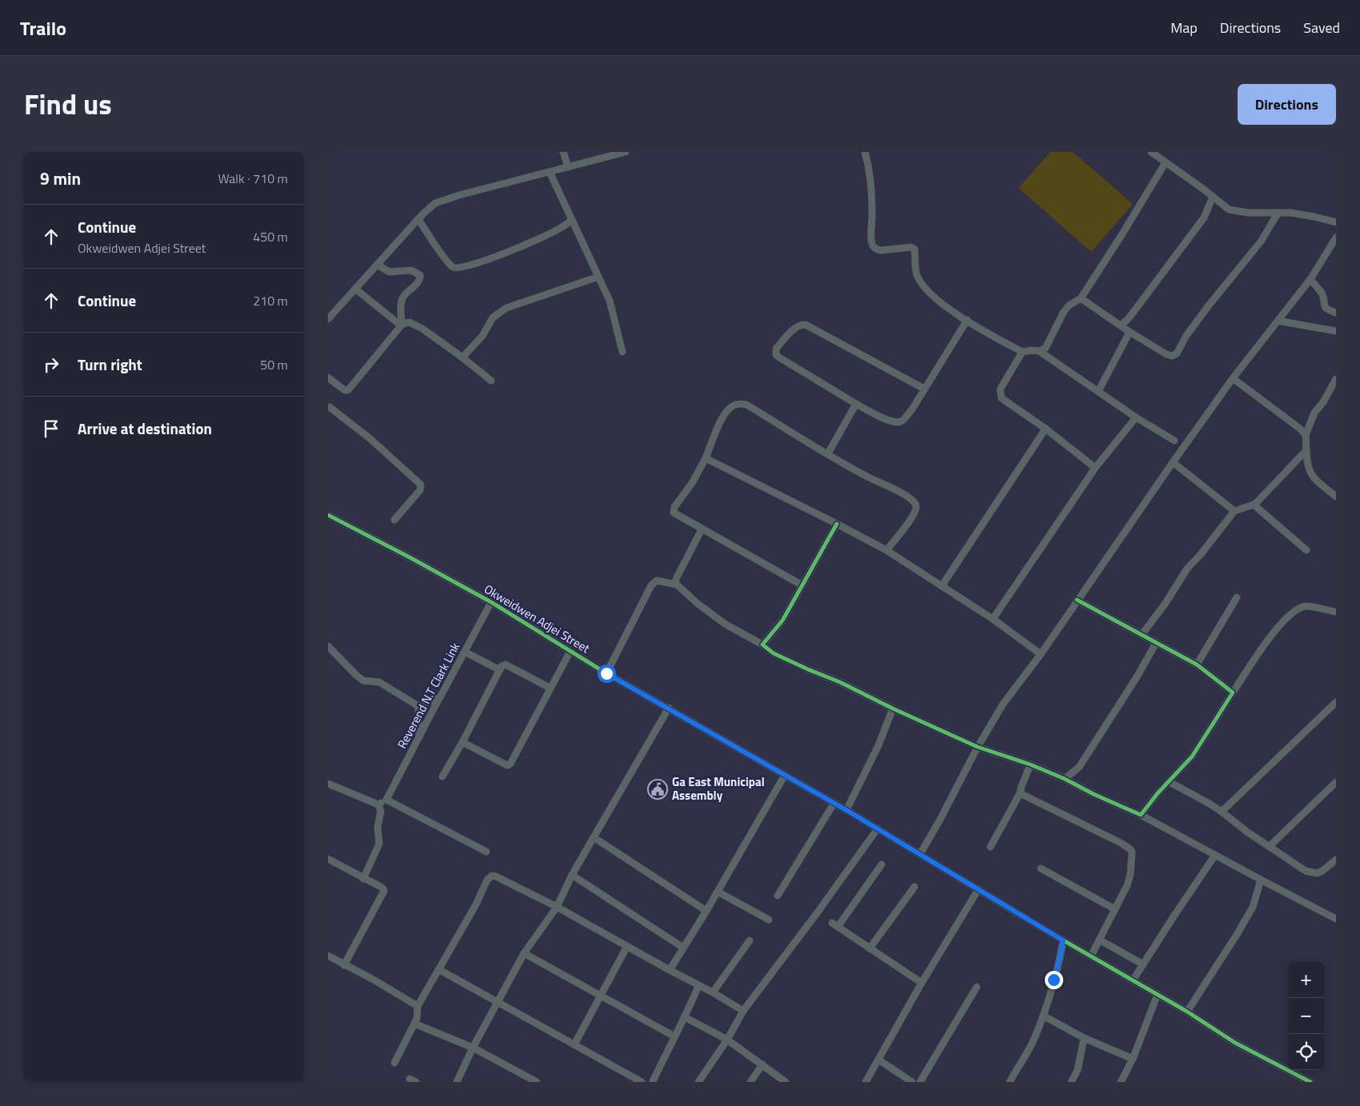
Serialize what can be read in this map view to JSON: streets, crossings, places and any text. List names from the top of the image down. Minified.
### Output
{"streets":{"street":["Okweidwen Adjei Street","Reverend N.T Clark Link"]},"crossings":[["Okweidwen Adjei Street","Reverend N.T Clark Link"]],"places":{"public building":["Ga East Municipal Assembly"]},"page":{"header":"Trailo","nav":["Map","Directions","Saved"],"title":"Find us","buttons":"Directions","heading":["9 min","Walk · 710 m"],"list":[["Continue","Okweidwen Adjei Street","450 m"],["Continue","210 m"],["Turn right","50 m"],"Arrive at destination"],"map_buttons":["+","−"]}}
